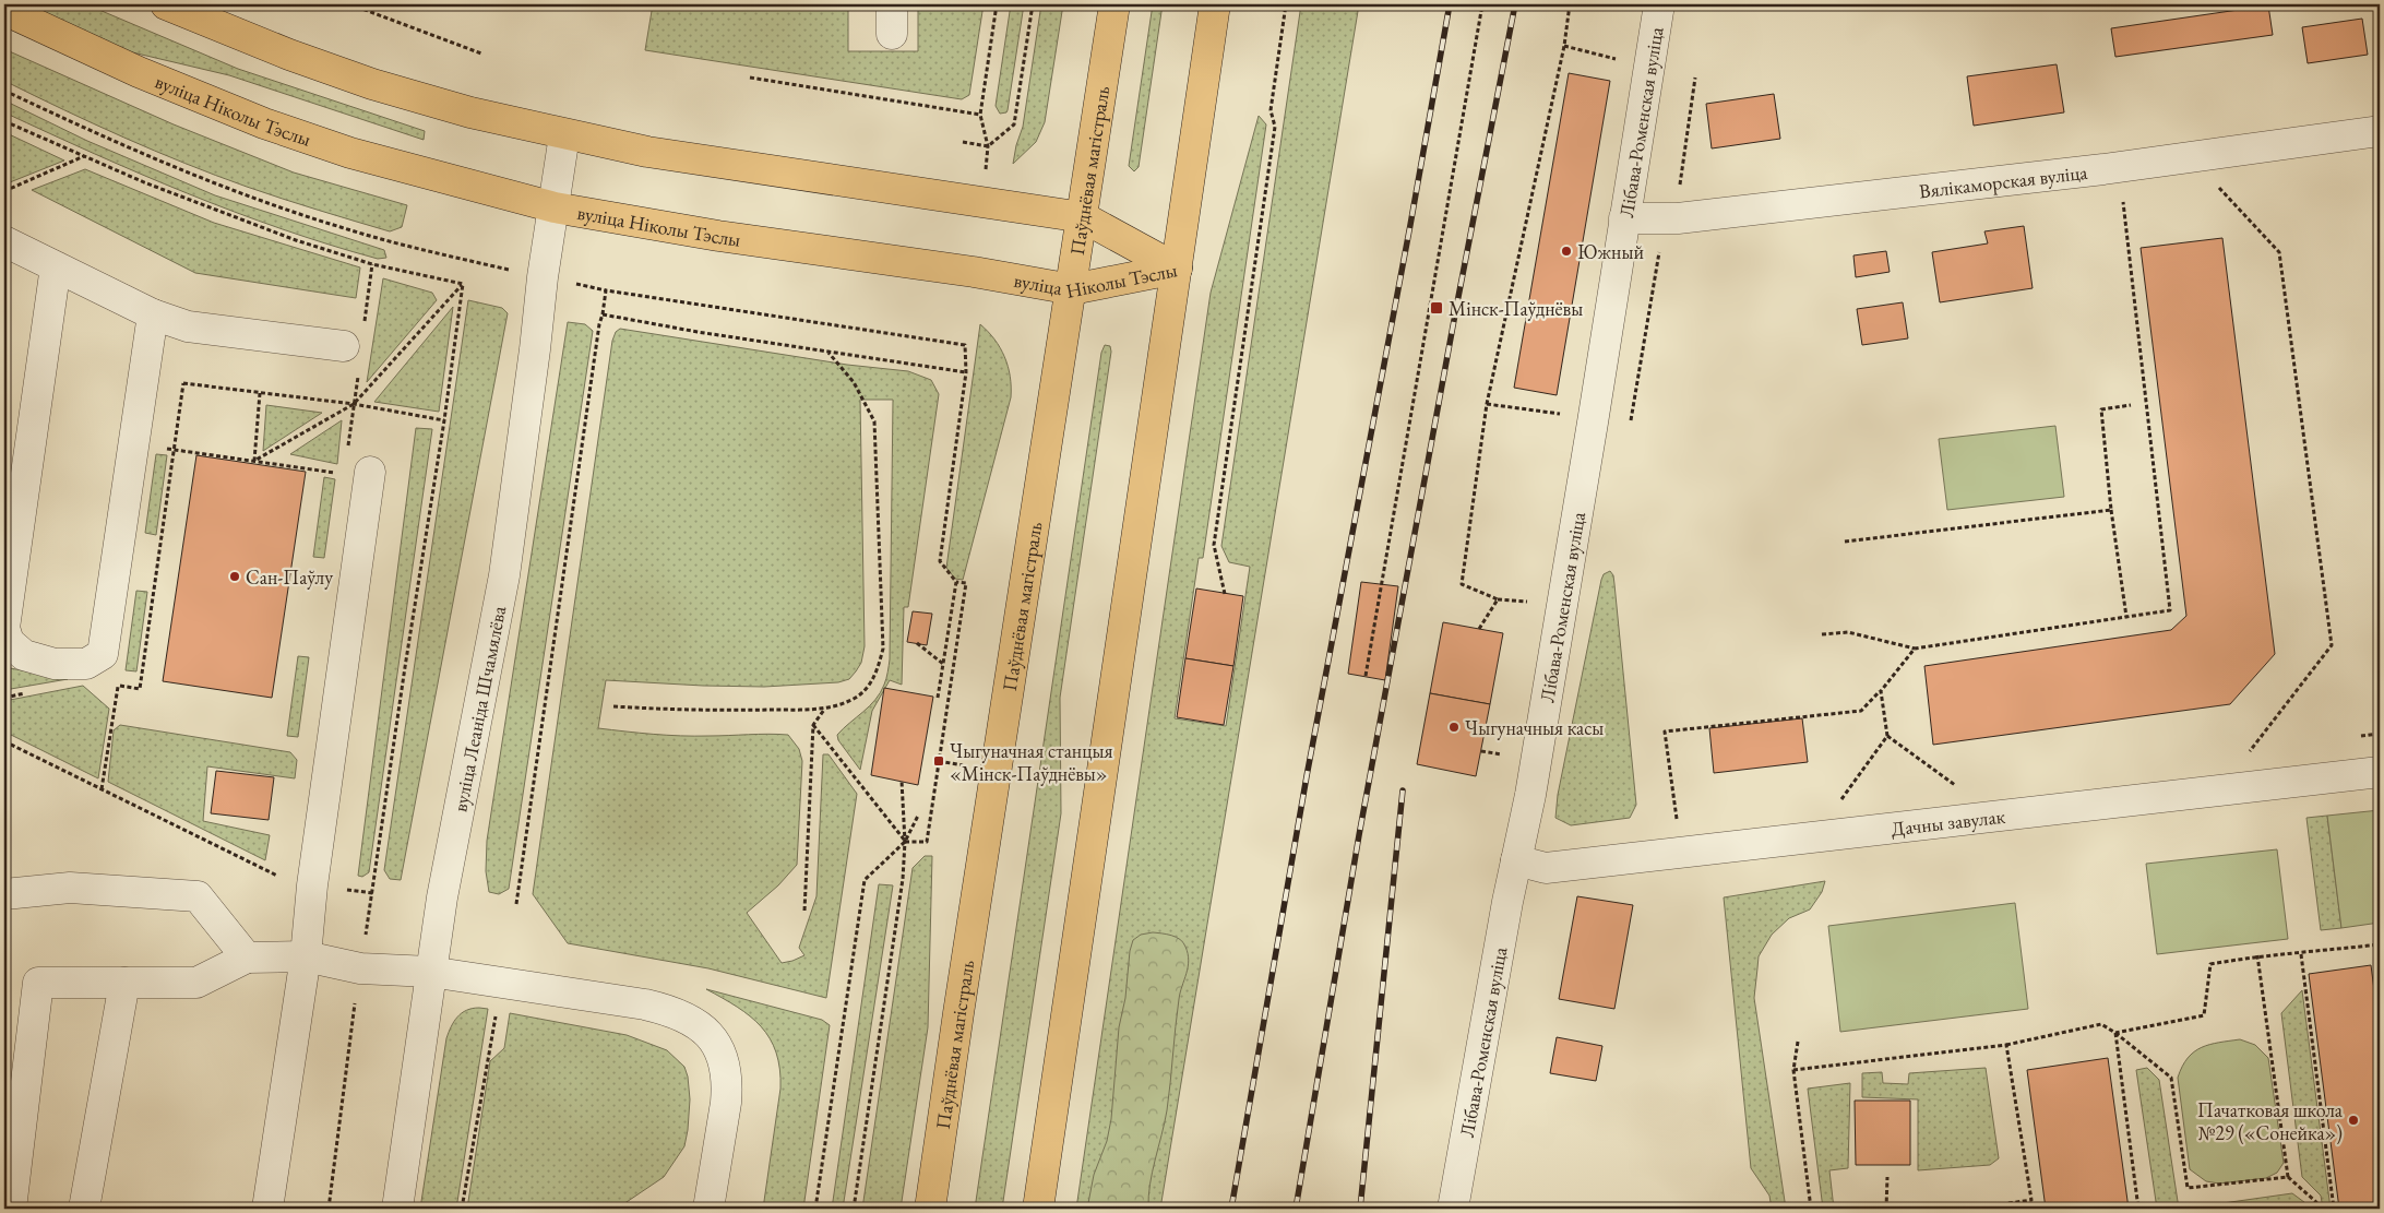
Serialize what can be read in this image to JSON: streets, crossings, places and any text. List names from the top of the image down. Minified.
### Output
{"streets":{"main road":["вуліца Ніколы Тэслы","Паўднёвая магістраль"],"street":["Лібава-Роменская вуліца","Вялікаморская вуліца","вуліца Леаніда Шчамялёва","Дачны завулак"]},"crossings":[["вуліца Ніколы Тэслы","Паўднёвая магістраль"],["вуліца Ніколы Тэслы","вуліца Леаніда Шчамялёва"],["Лібава-Роменская вуліца","Вялікаморская вуліца"],["Лібава-Роменская вуліца","Дачны завулак"]],"places":{"other":["Южный","Сан-Паўлу","Чыгуначныя касы","Пачатковая школа №29 («Сонейка»)"],"transit":["Мінск-Паўднёвы","Чыгуначная станцыя «Мінск-Паўднёвы»"]}}
